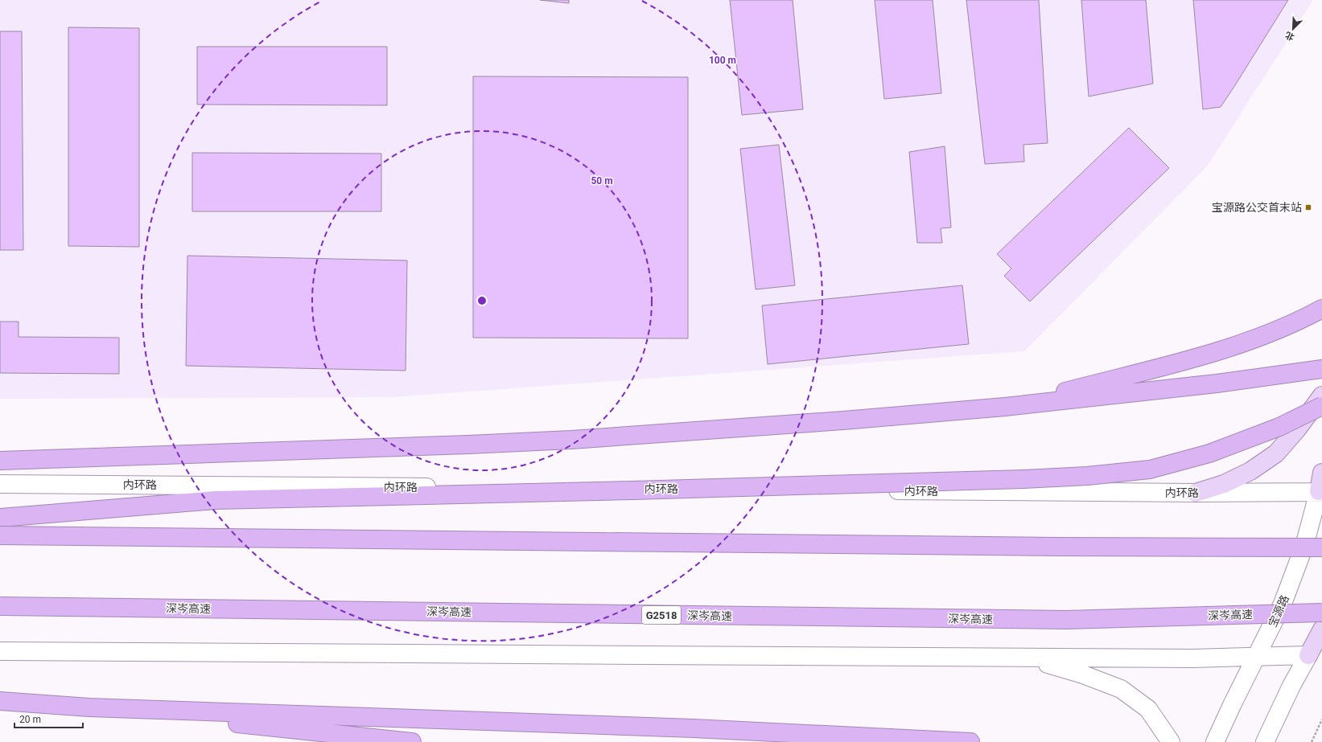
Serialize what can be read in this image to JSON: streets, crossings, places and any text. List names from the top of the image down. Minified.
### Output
{"streets":{"highway":["深岑高速","G2518"],"main road":["内环路","宝源路"]},"crossings":[["内环路","宝源路"]],"places":{"transit":["宝源路公交首末站"]},"scale_bar":"20 m","north":"bottom left","rings":["100 m","50 m"]}
